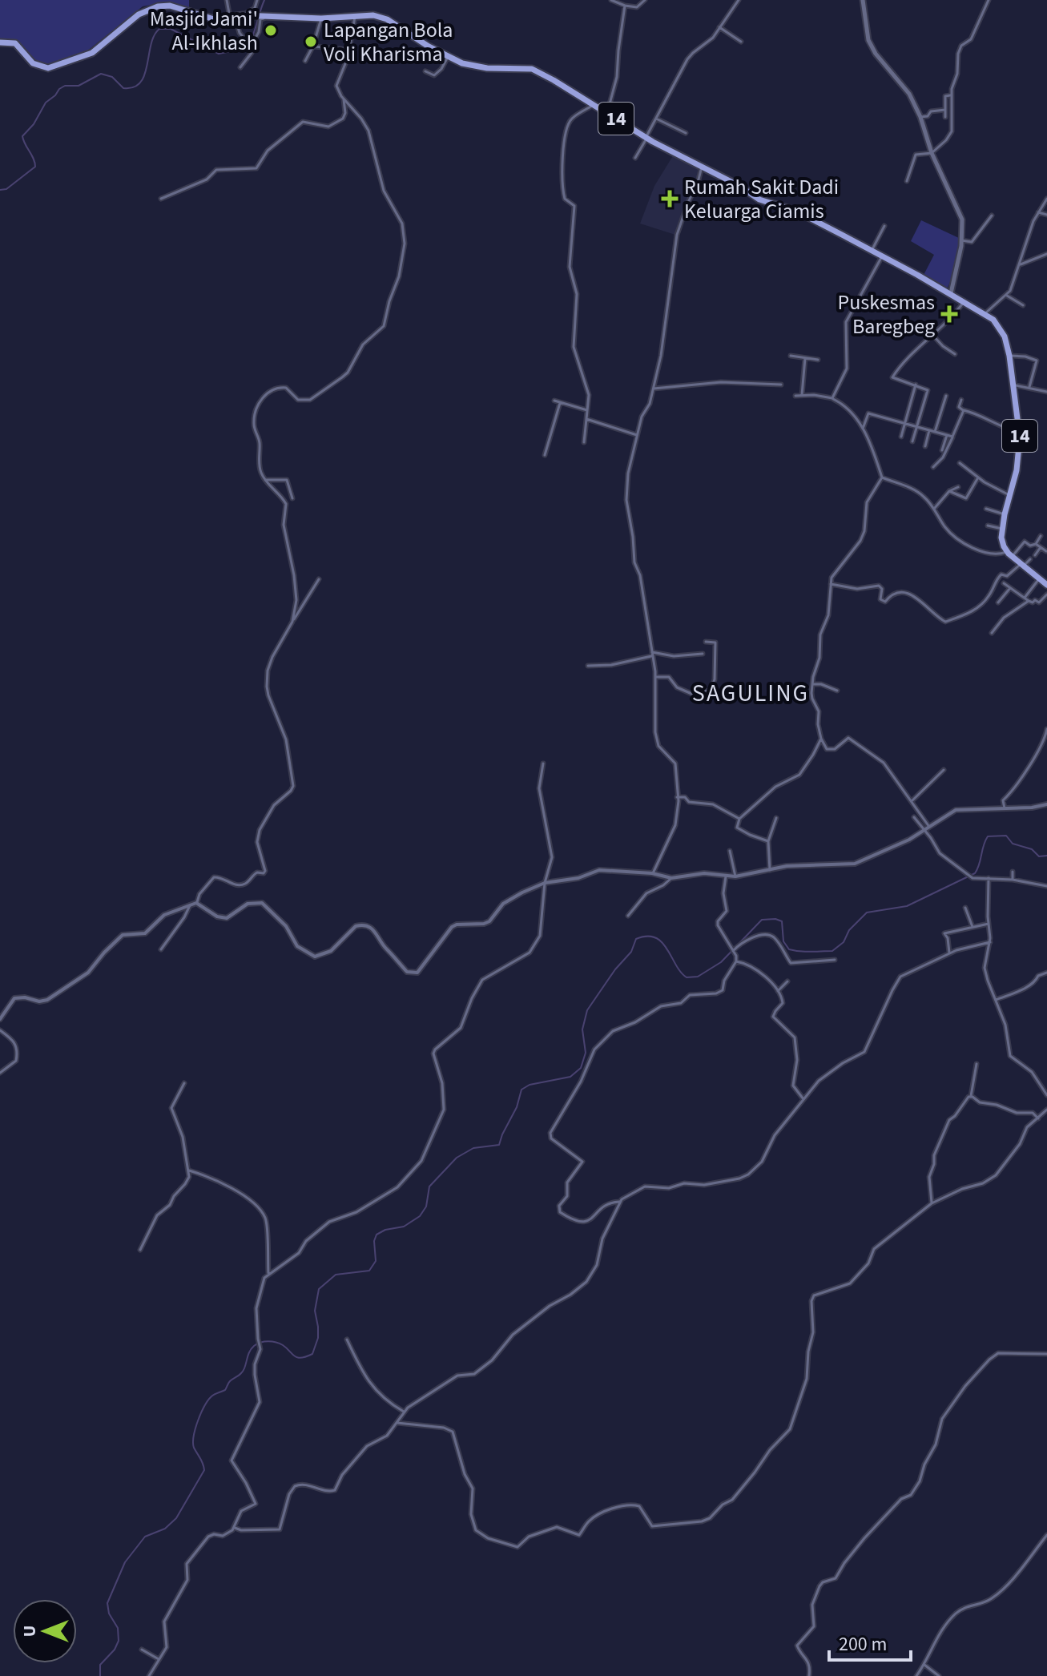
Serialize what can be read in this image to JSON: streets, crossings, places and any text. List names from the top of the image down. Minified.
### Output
{"streets":{"highway":["14"]},"districts":["SAGULING"],"places":{"other":["Masjid Jami' Al-Ikhlash","Lapangan Bola Voli Kharisma"],"health":["Rumah Sakit Dadi Keluarga Ciamis","Puskesmas Baregbeg"]},"scale_bar":"200 m","north":"left"}
